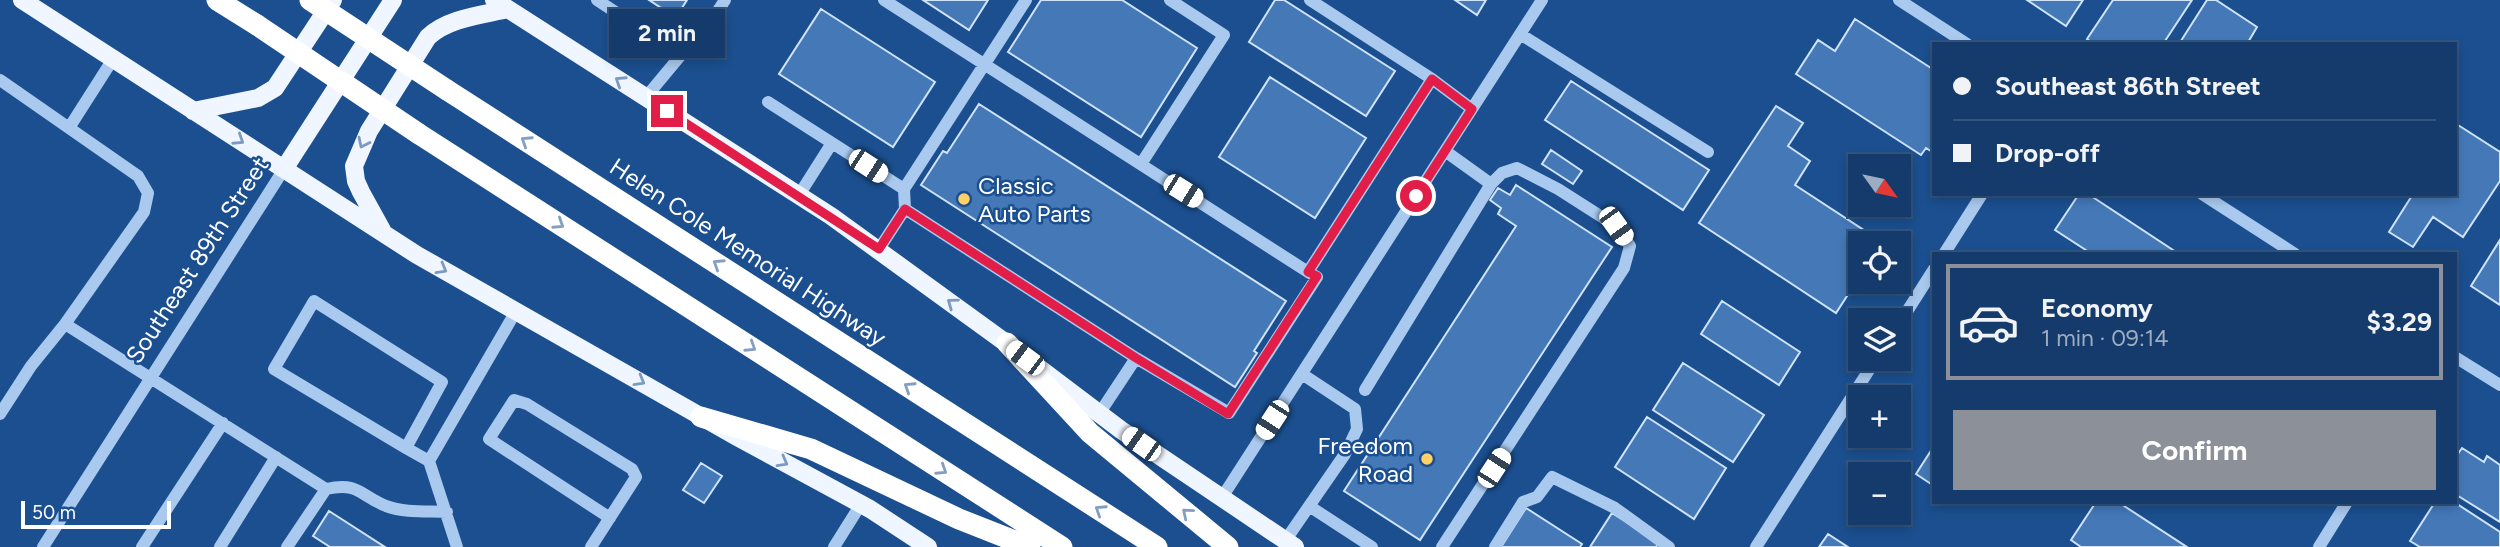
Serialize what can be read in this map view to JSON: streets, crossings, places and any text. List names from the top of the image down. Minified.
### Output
{"streets":{"highway":["Helen Cole Memorial Highway"],"main road":["Southeast 89th Street"]},"places":["Classic Auto Parts","Freedom Road"],"scale_bar":"50 m","north":"bottom right","page":{"bubble":"2 min","banner":["Southeast 86th Street","Drop-off"],"map_buttons":["+","−"],"list":[{"name":"Economy","note":"1 min · 09:14","value":"$3.29"}],"buttons":"Confirm","scale":"50 m"}}
